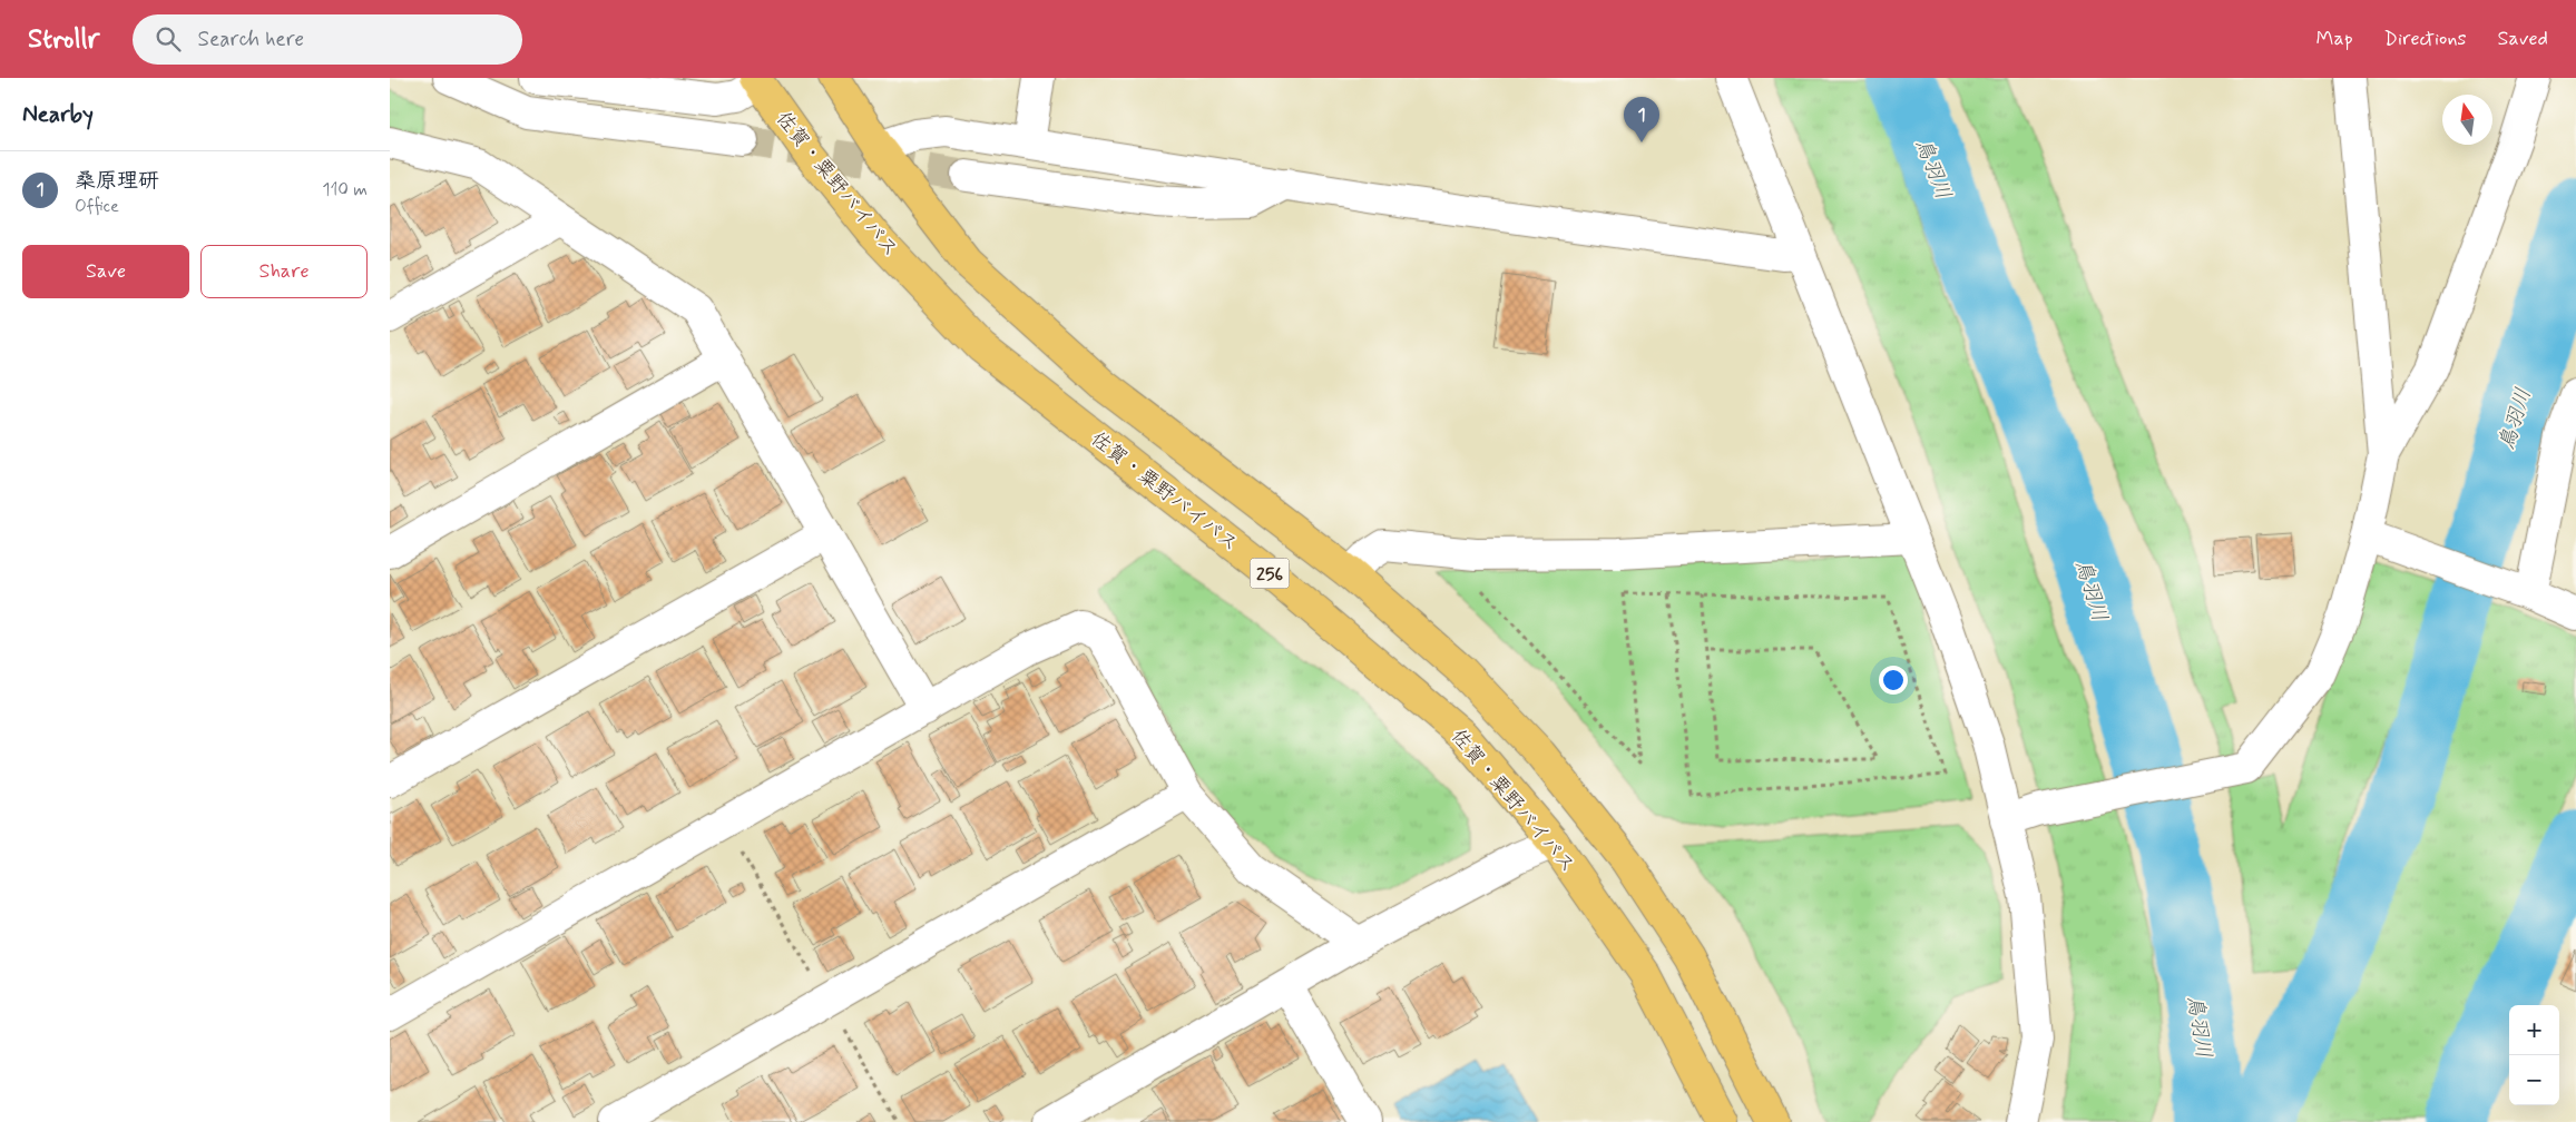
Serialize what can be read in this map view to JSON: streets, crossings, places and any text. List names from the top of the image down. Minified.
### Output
{"streets":{"highway":["佐賀・粟野バイパス","256"]},"water":["鳥羽川"],"north":"top","page":{"header":"Strollr","search":"Search here","nav":["Map","Directions","Saved"],"heading":"Nearby","pins":"1","list":[{"mark":"1","name":"桑原理研","note":"Office","value":"110 m"}],"buttons":["Save","Share"],"map_buttons":["+","−"]}}
